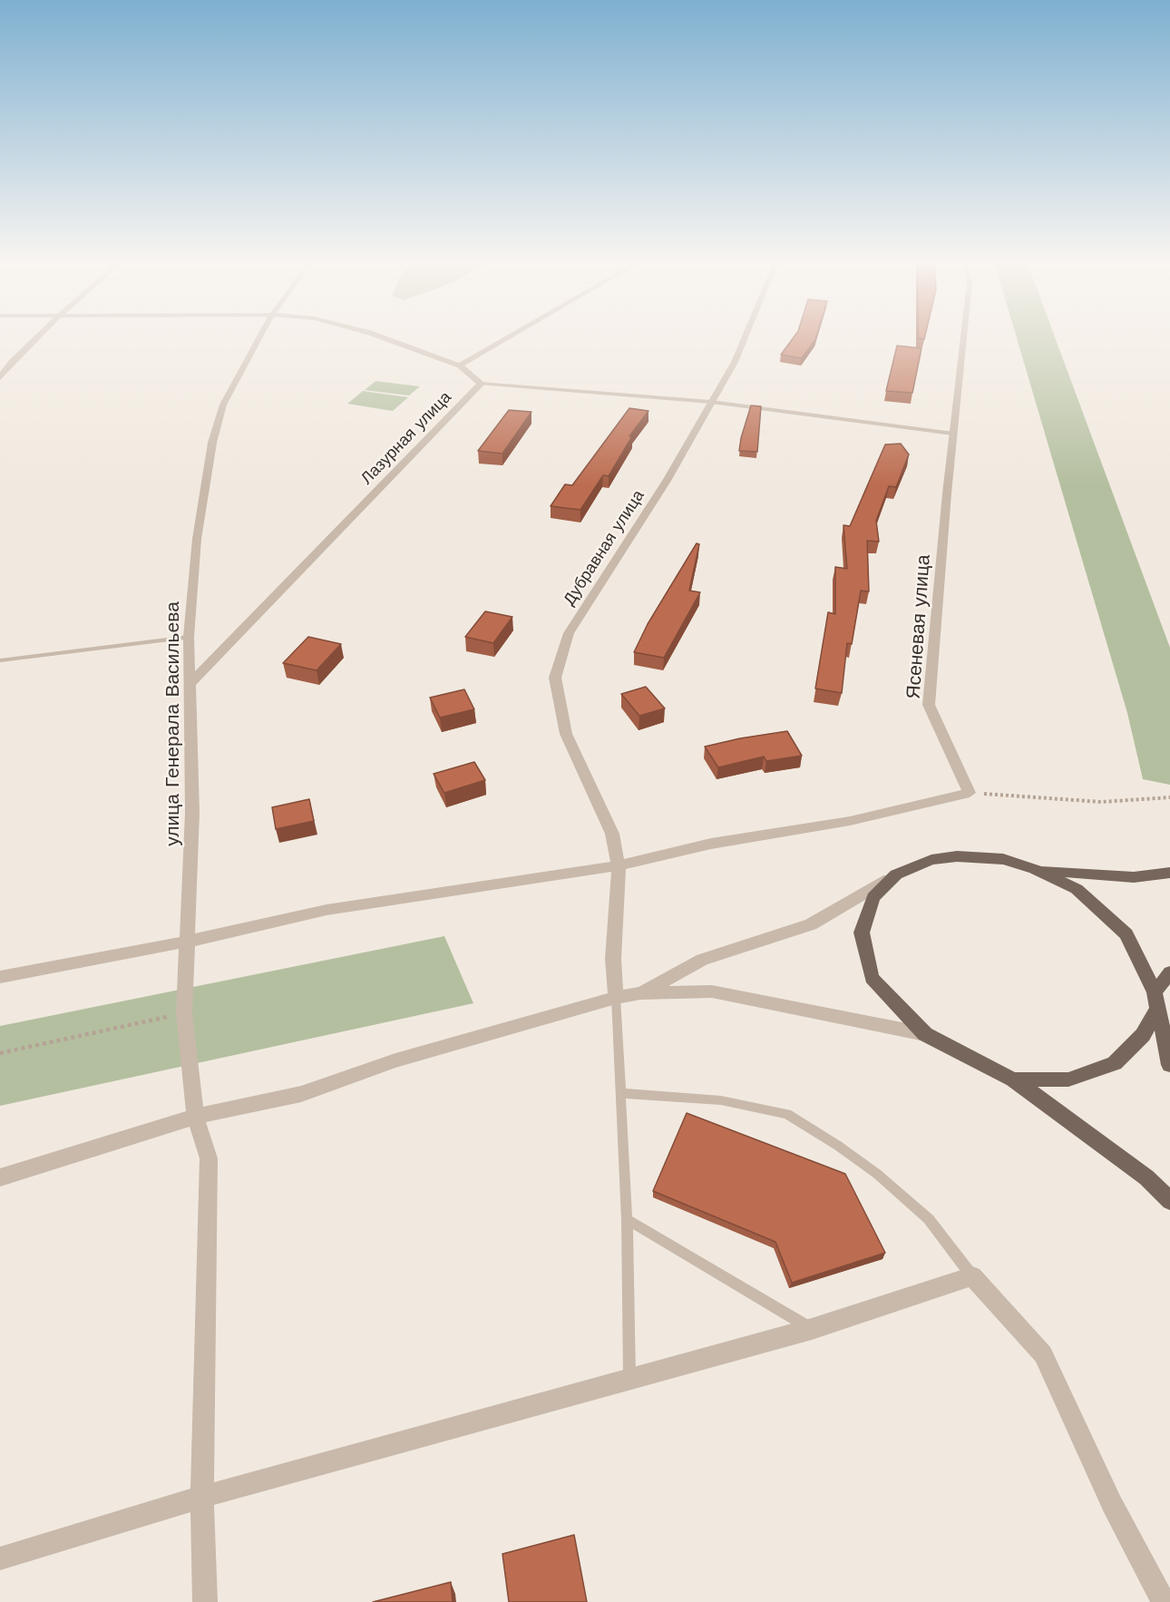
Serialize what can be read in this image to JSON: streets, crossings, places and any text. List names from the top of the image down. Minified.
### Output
{"streets":{"street":["Лазурная улица","Дубравная улица","Ясеневая улица","улица Генерала Васильева"]},"crossings":[["Лазурная улица","улица Генерала Васильева"]]}
